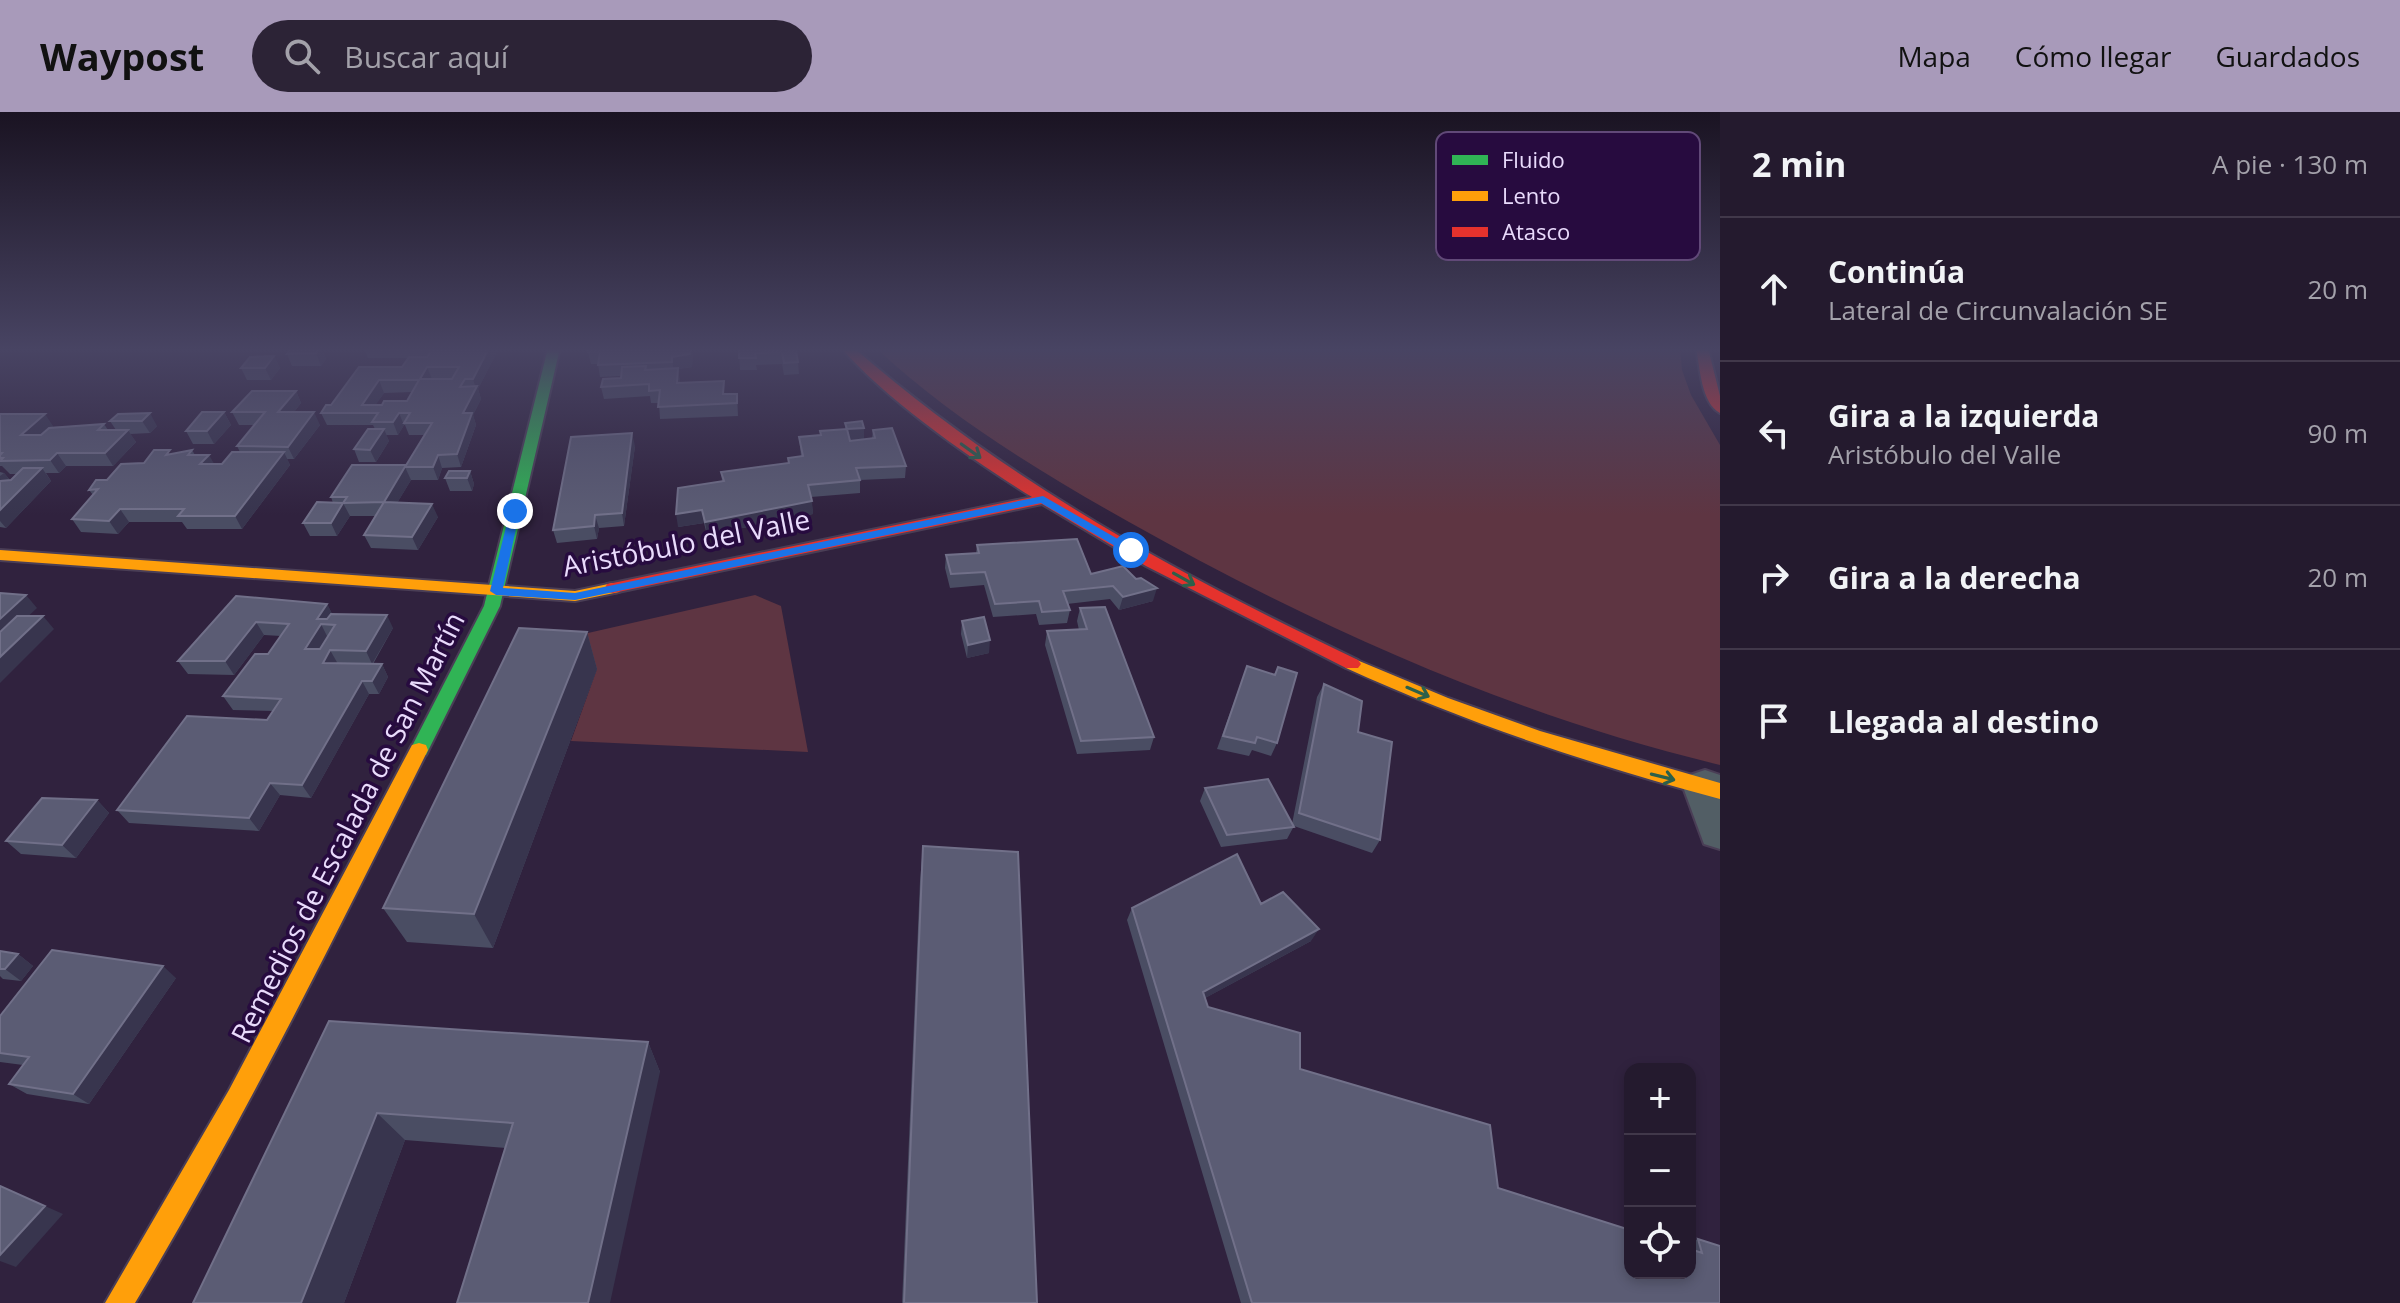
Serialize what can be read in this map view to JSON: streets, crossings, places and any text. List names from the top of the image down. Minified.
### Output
{"streets":{"main road":["Aristóbulo del Valle","Remedios de Escalada de San Martín"]},"crossings":[["Aristóbulo del Valle","Remedios de Escalada de San Martín"]],"legend":["Fluido","Lento","Atasco"],"page":{"header":"Waypost","search":"Buscar aquí","nav":["Mapa","Cómo llegar","Guardados"],"heading":["2 min","A pie · 130 m"],"list":[["Continúa","Lateral de Circunvalación SE","20 m"],["Gira a la izquierda","Aristóbulo del Valle","90 m"],["Gira a la derecha","20 m"],"Llegada al destino"],"map_buttons":["+","−"]}}
